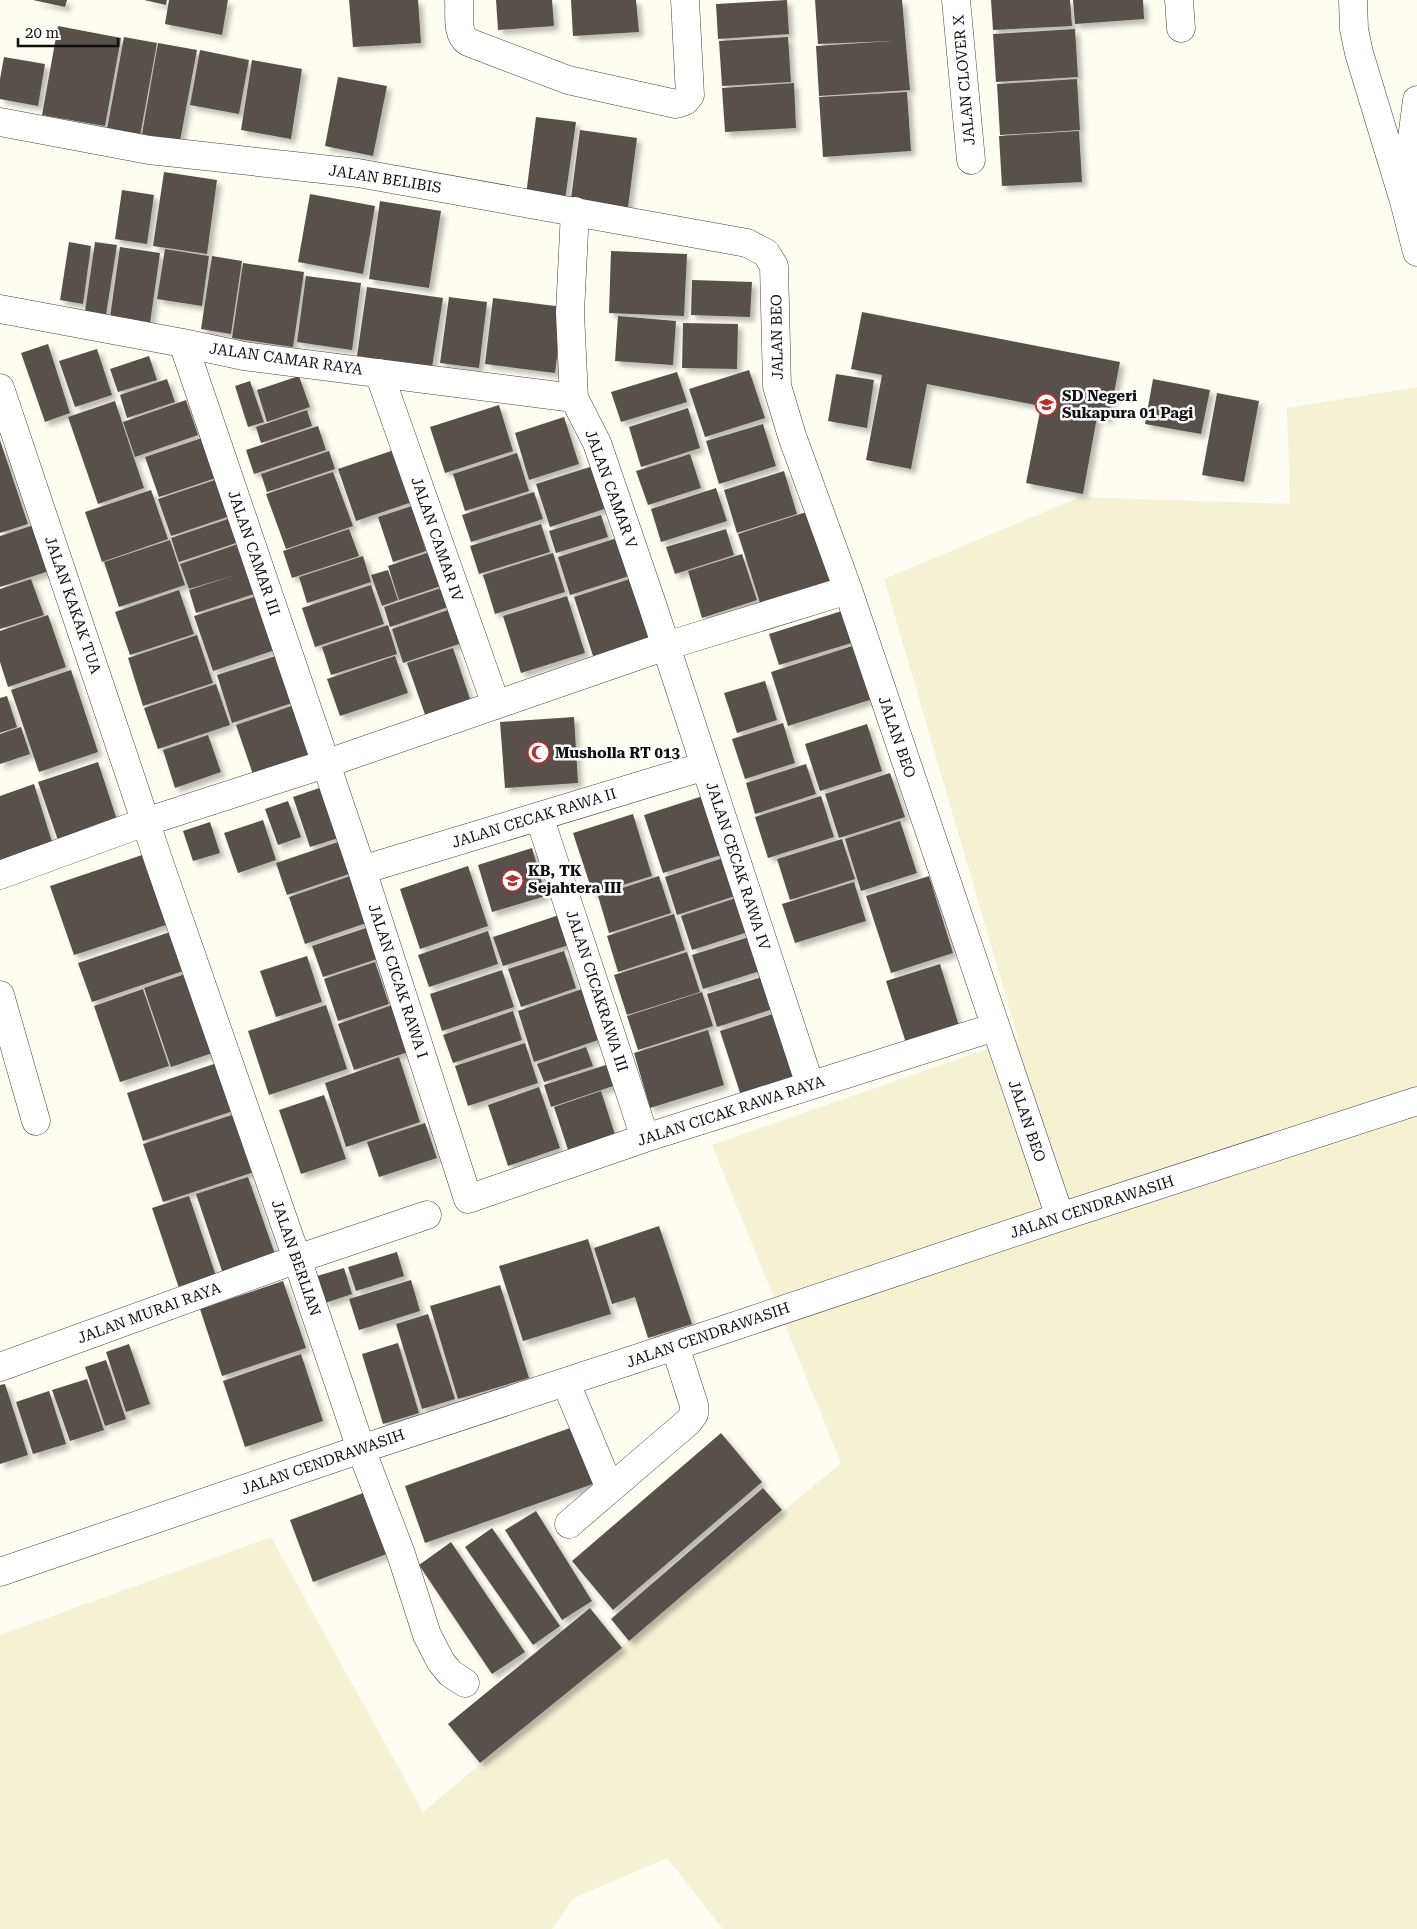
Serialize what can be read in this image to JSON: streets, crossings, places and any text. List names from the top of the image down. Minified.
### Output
{"streets":{"street":["JALAN CLOVER X","JALAN BELIBIS","JALAN BEO","JALAN CAMAR RAYA","JALAN CAMAR V","JALAN CAMAR IV","JALAN CAMAR III","JALAN KAKAK TUA","JALAN CECAK RAWA II","JALAN CECAK RAWA IV","JALAN CICAK RAWA I","JALAN CICAKRAWA III","JALAN CICAK RAWA RAYA","JALAN CENDRAWASIH","JALAN BERLIAN","JALAN MURAI RAYA"]},"crossings":[["JALAN BELIBIS","JALAN BEO"],["JALAN BELIBIS","JALAN CAMAR V"],["JALAN BEO","JALAN CICAK RAWA RAYA"],["JALAN BEO","JALAN CENDRAWASIH"],["JALAN CAMAR RAYA","JALAN CAMAR V"],["JALAN CAMAR RAYA","JALAN CAMAR IV"],["JALAN CAMAR RAYA","JALAN CAMAR III"],["JALAN CAMAR V","JALAN CECAK RAWA IV"],["JALAN CAMAR III","JALAN CICAK RAWA I"],["JALAN KAKAK TUA","JALAN BERLIAN"],["JALAN CECAK RAWA II","JALAN CECAK RAWA IV"],["JALAN CECAK RAWA II","JALAN CICAK RAWA I"],["JALAN CECAK RAWA II","JALAN CICAKRAWA III"],["JALAN CECAK RAWA IV","JALAN CICAK RAWA RAYA"],["JALAN CICAK RAWA I","JALAN CICAK RAWA RAYA"],["JALAN CICAKRAWA III","JALAN CICAK RAWA RAYA"],["JALAN CENDRAWASIH","JALAN BERLIAN"],["JALAN BERLIAN","JALAN MURAI RAYA"]],"places":{"school or university":["SD Negeri Sukapura 01 Pagi","KB, TK Sejahtera III"],"mosque":["Musholla RT 013"]},"scale_bar":"20 m"}
